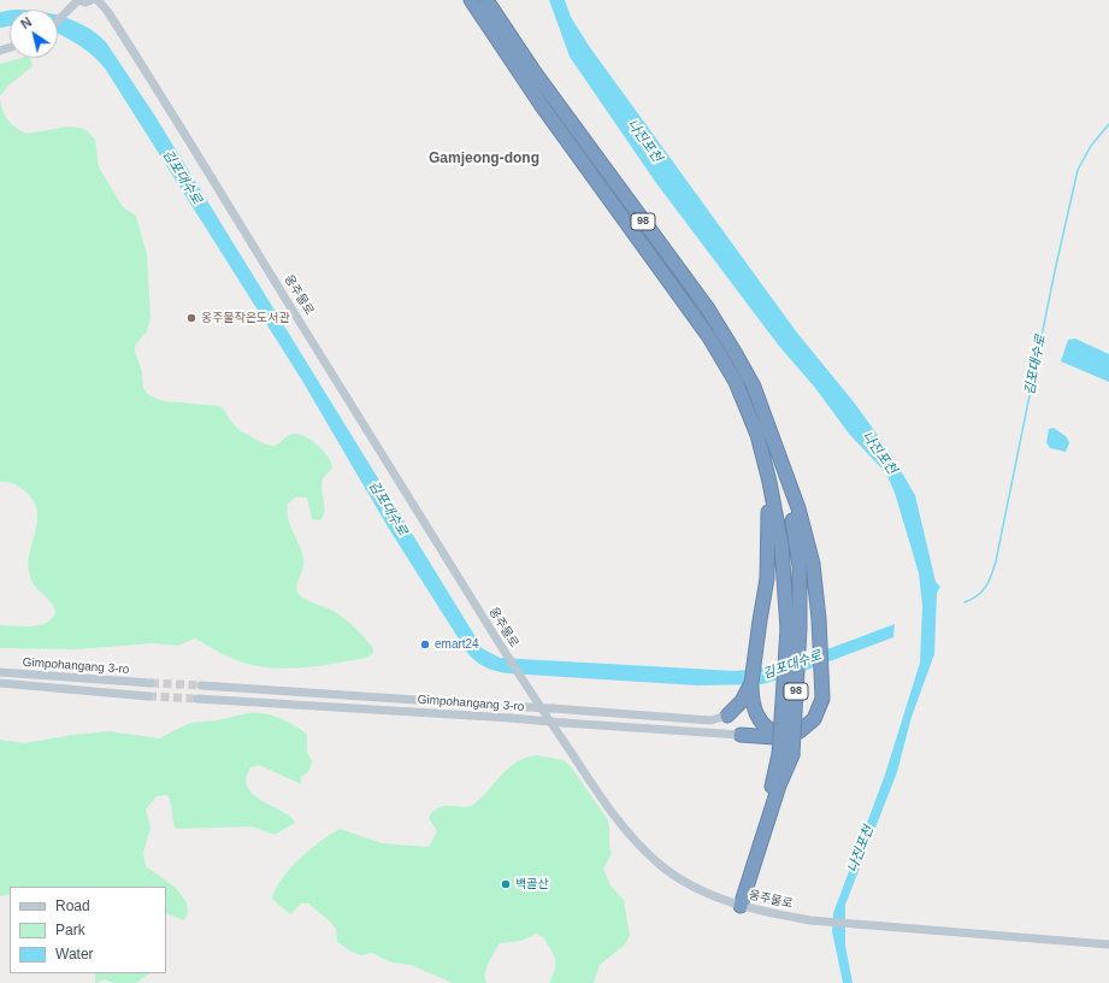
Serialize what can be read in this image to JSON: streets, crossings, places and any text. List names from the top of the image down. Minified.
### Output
{"streets":{"highway":["98"],"street":["옹주물로","Gimpohangang 3-ro"]},"crossings":[["98","옹주물로"]],"districts":["Gamjeong-dong"],"water":["나진포천","김포대수로"],"places":["옹주물작은도서관","emart24","백골산"],"legend":["Road","Park","Water"],"north":"top left"}
